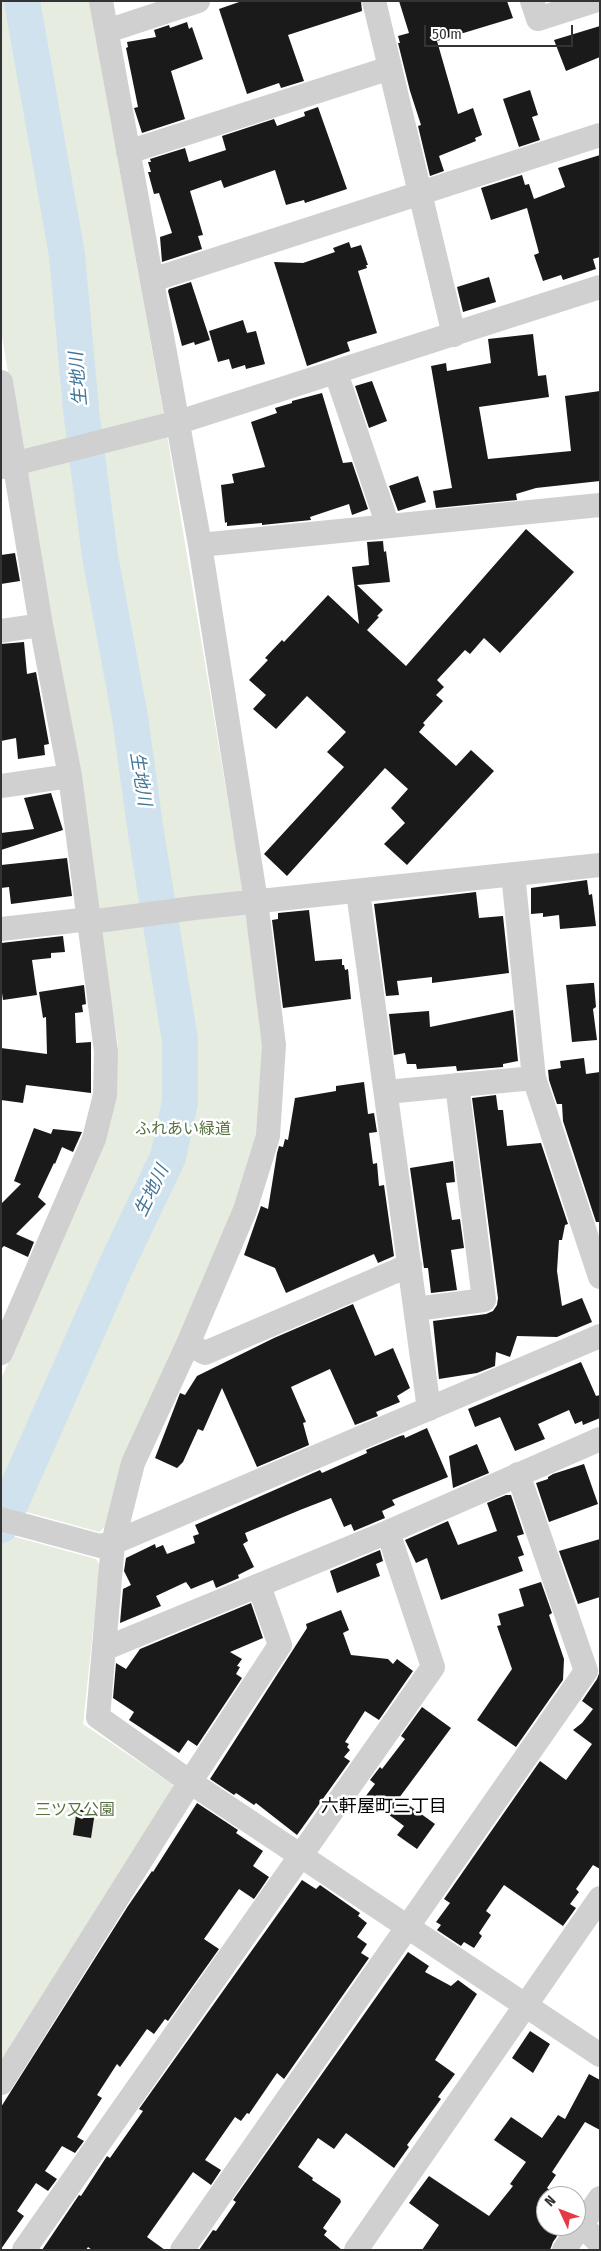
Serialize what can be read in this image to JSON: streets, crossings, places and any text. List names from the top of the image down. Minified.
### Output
{"districts":["六軒屋町三丁目"],"water":["生地川"],"parks":["ふれあい緑道","三ツ又公園"],"scale_bar":"50 m","north":"top left"}
